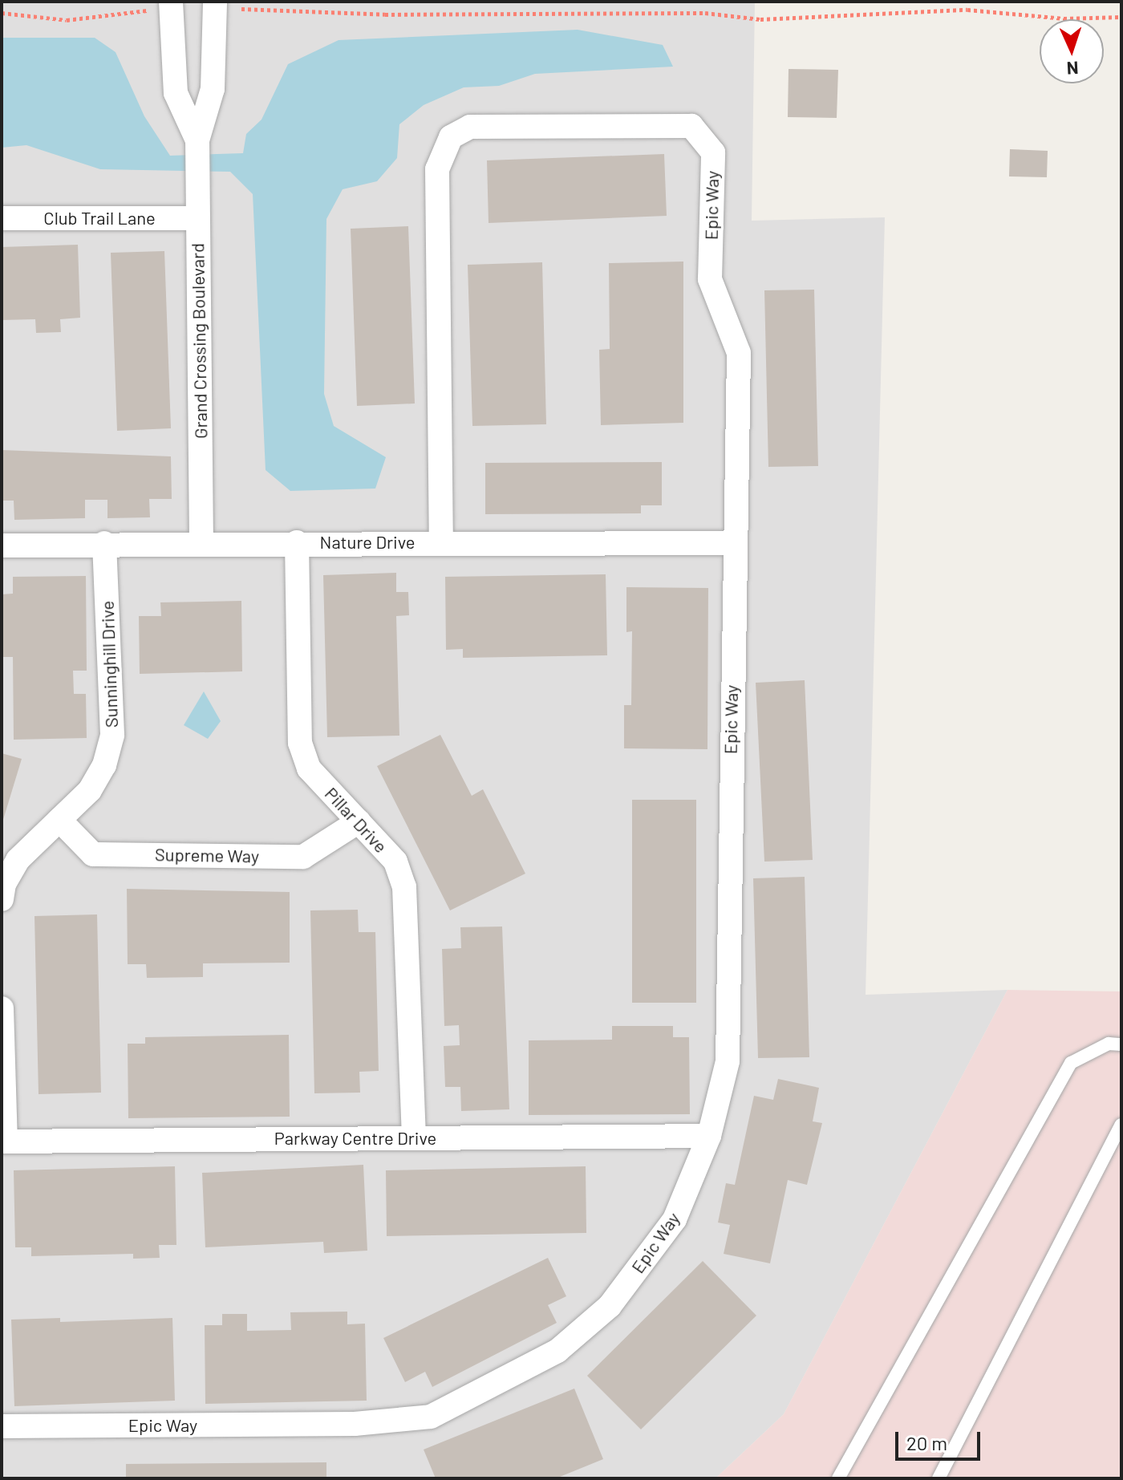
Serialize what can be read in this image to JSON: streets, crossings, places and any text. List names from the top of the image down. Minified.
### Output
{"streets":{"street":["Epic Way","Club Trail Lane","Grand Crossing Boulevard","Nature Drive","Sunninghill Drive","Pillar Drive","Supreme Way","Parkway Centre Drive"]},"crossings":[["Epic Way","Nature Drive"],["Epic Way","Parkway Centre Drive"],["Club Trail Lane","Grand Crossing Boulevard"],["Grand Crossing Boulevard","Nature Drive"],["Nature Drive","Sunninghill Drive"],["Nature Drive","Pillar Drive"],["Sunninghill Drive","Supreme Way"],["Pillar Drive","Supreme Way"],["Pillar Drive","Parkway Centre Drive"]],"scale_bar":"20 m","north":"bottom"}
